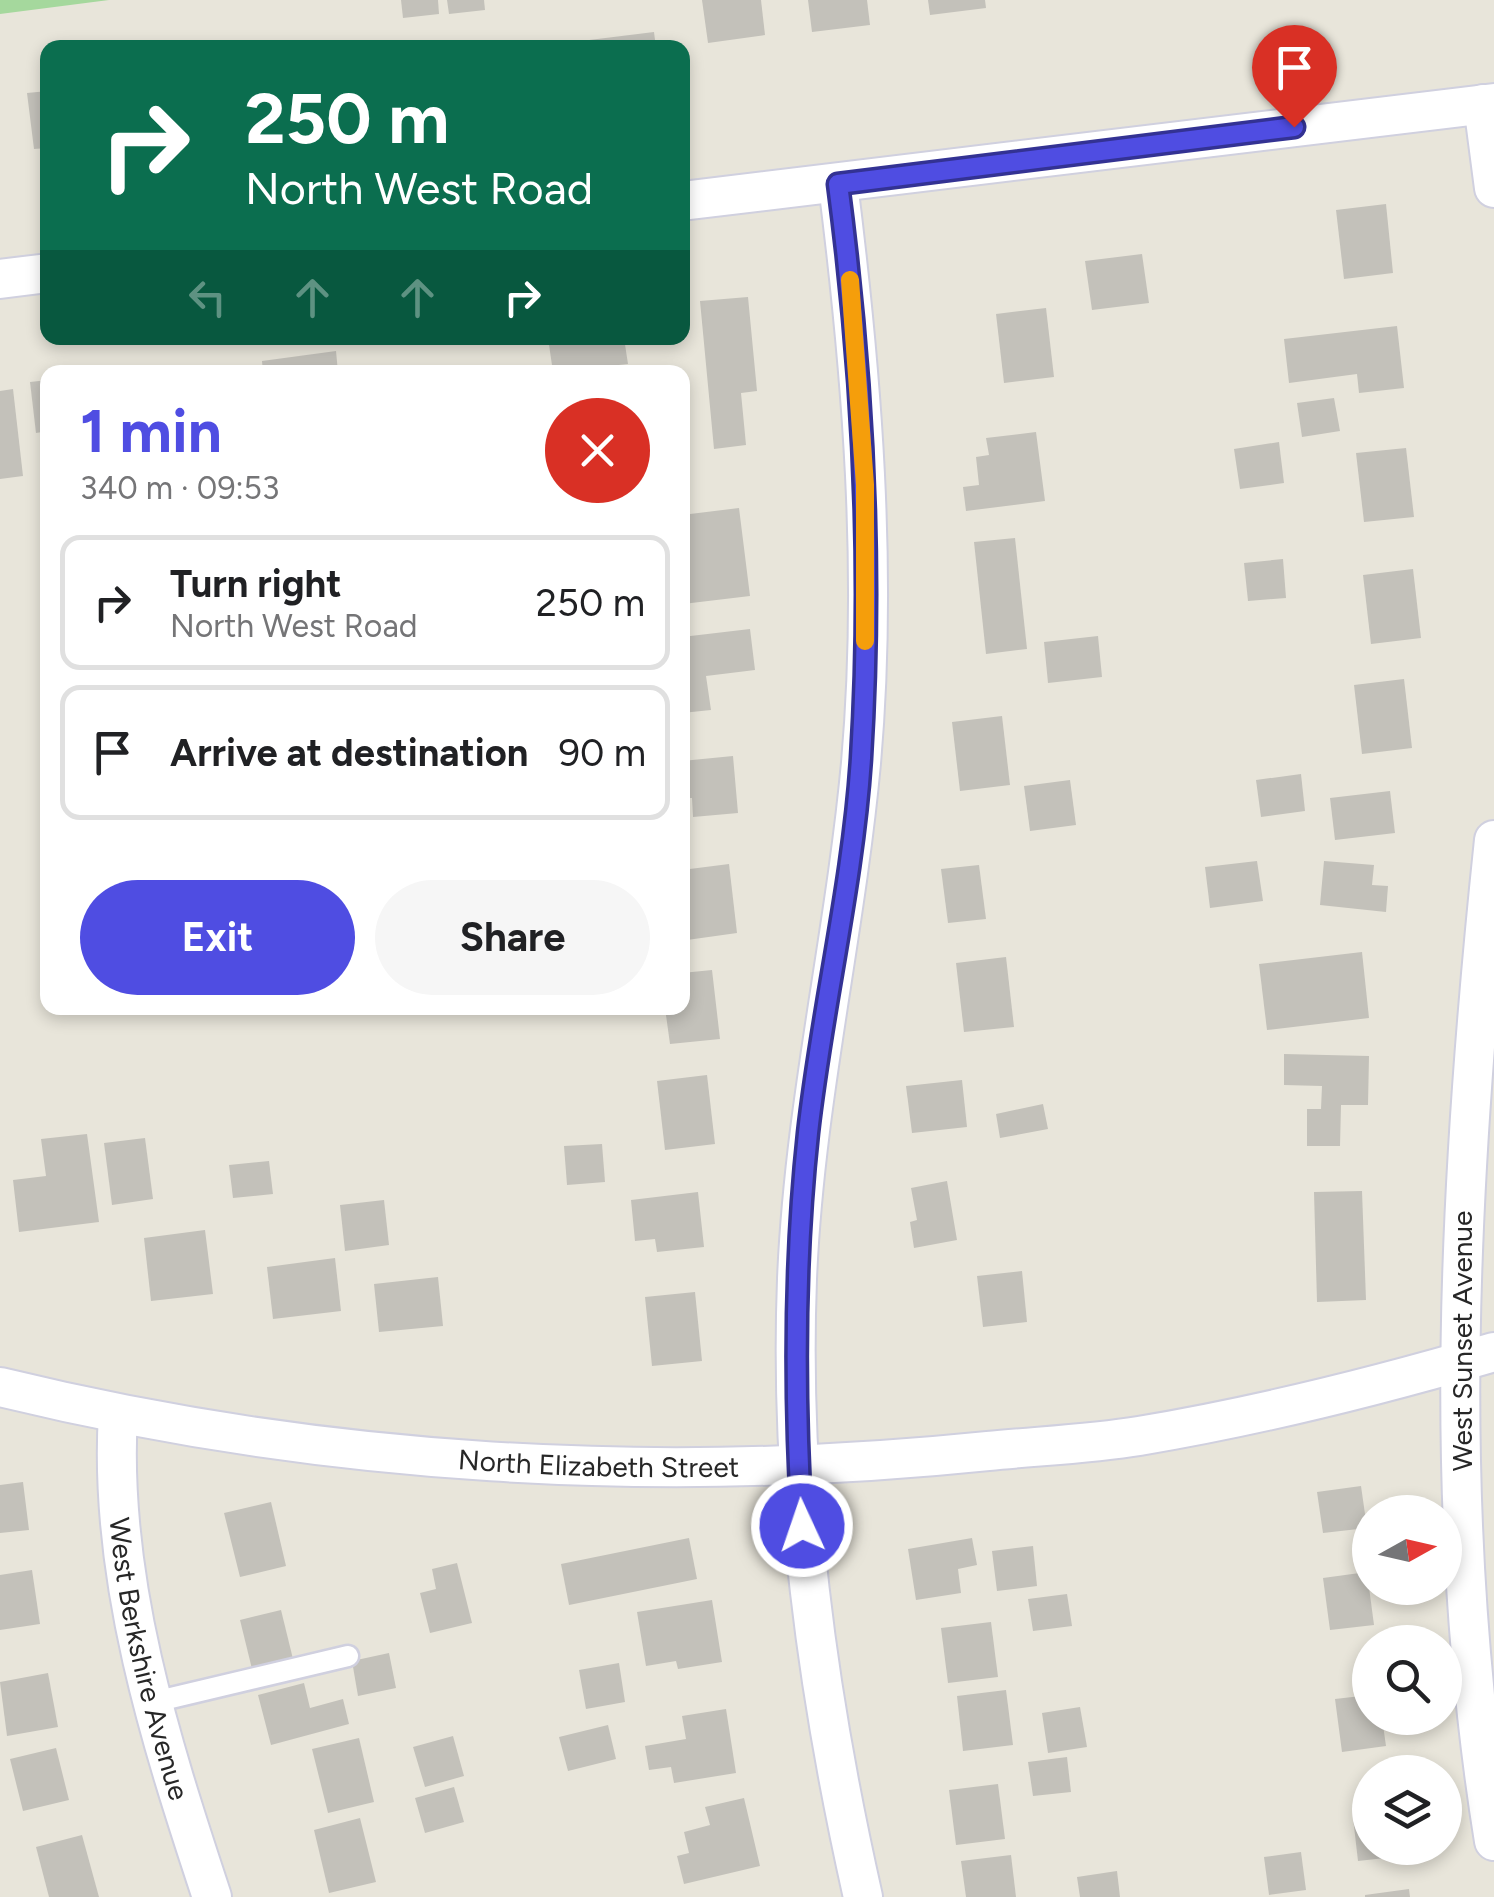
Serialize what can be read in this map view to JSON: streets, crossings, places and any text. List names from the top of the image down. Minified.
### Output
{"streets":{"street":["West Sunset Avenue","North Elizabeth Street","West Berkshire Avenue"]},"crossings":[["West Sunset Avenue","North Elizabeth Street"],["North Elizabeth Street","West Berkshire Avenue"]],"north":"right","page":{"turn":["250 m","North West Road"],"heading":["1 min","340 m · 09:53"],"list":[{"name":"Turn right","note":"North West Road","value":"250 m"},{"name":"Arrive at destination","value":"90 m"}],"buttons":["Exit","Share"]}}
